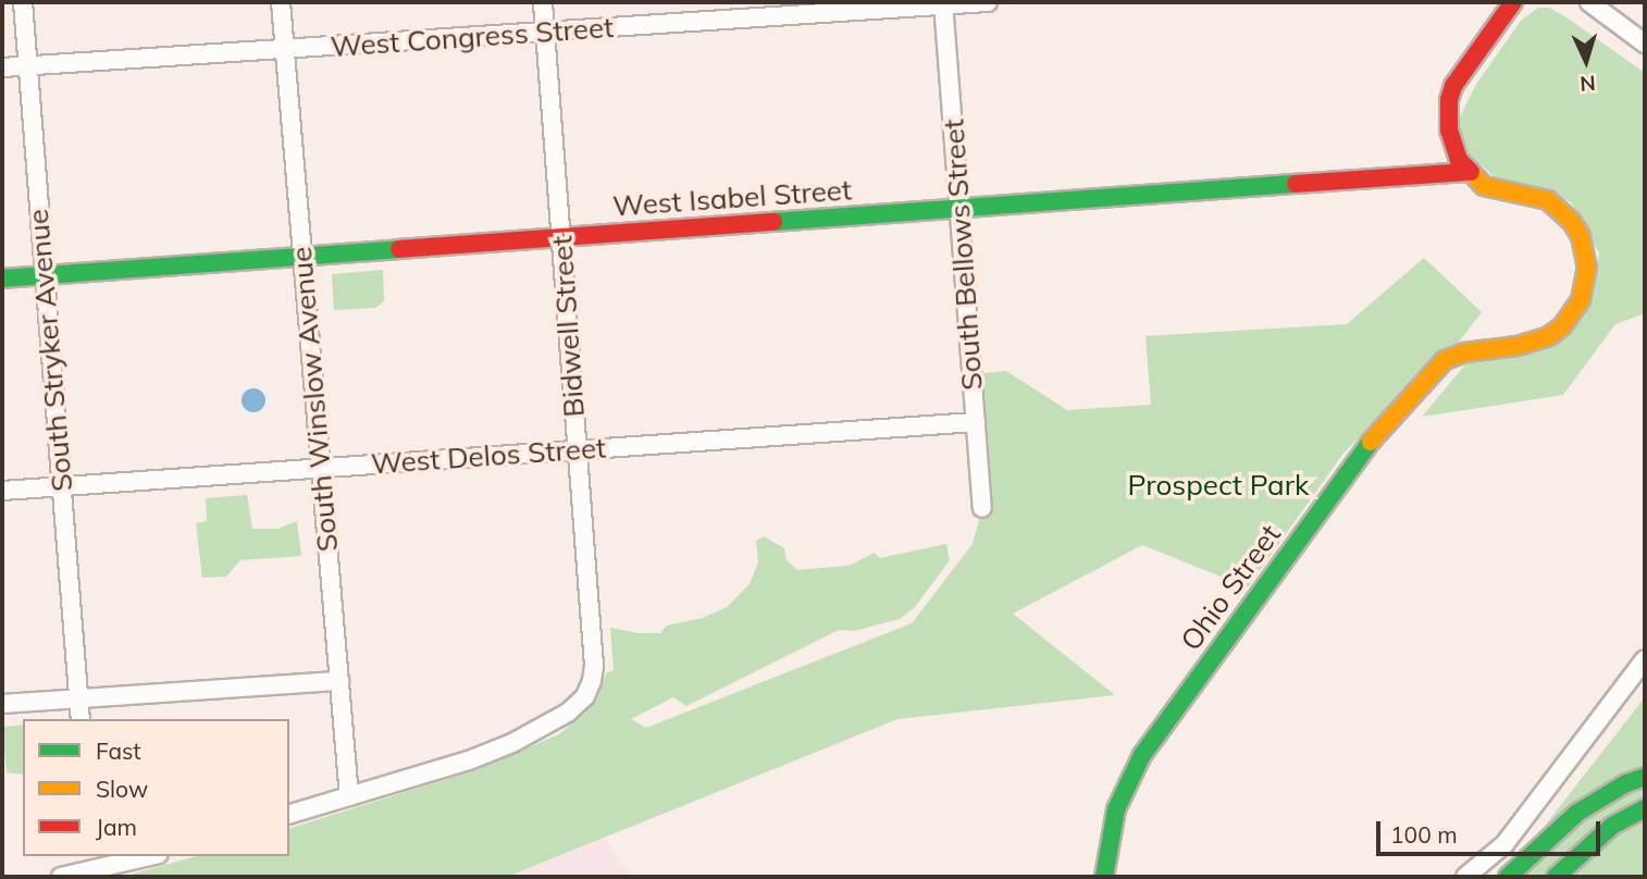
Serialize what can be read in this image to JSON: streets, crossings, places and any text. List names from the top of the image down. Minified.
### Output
{"streets":{"street":["West Congress Street","West Isabel Street","South Bellows Street","Bidwell Street","South Stryker Avenue","South Winslow Avenue","West Delos Street","Ohio Street"]},"crossings":[["West Congress Street","South Bellows Street"],["West Congress Street","Bidwell Street"],["West Congress Street","South Stryker Avenue"],["West Congress Street","South Winslow Avenue"],["West Isabel Street","South Bellows Street"],["West Isabel Street","Bidwell Street"],["West Isabel Street","South Stryker Avenue"],["West Isabel Street","South Winslow Avenue"],["West Isabel Street","Ohio Street"],["South Bellows Street","West Delos Street"],["Bidwell Street","South Winslow Avenue"],["Bidwell Street","West Delos Street"],["South Stryker Avenue","West Delos Street"],["South Winslow Avenue","West Delos Street"]],"parks":["Prospect Park"],"legend":["Fast","Slow","Jam"],"scale_bar":"100 m","north":"bottom"}
